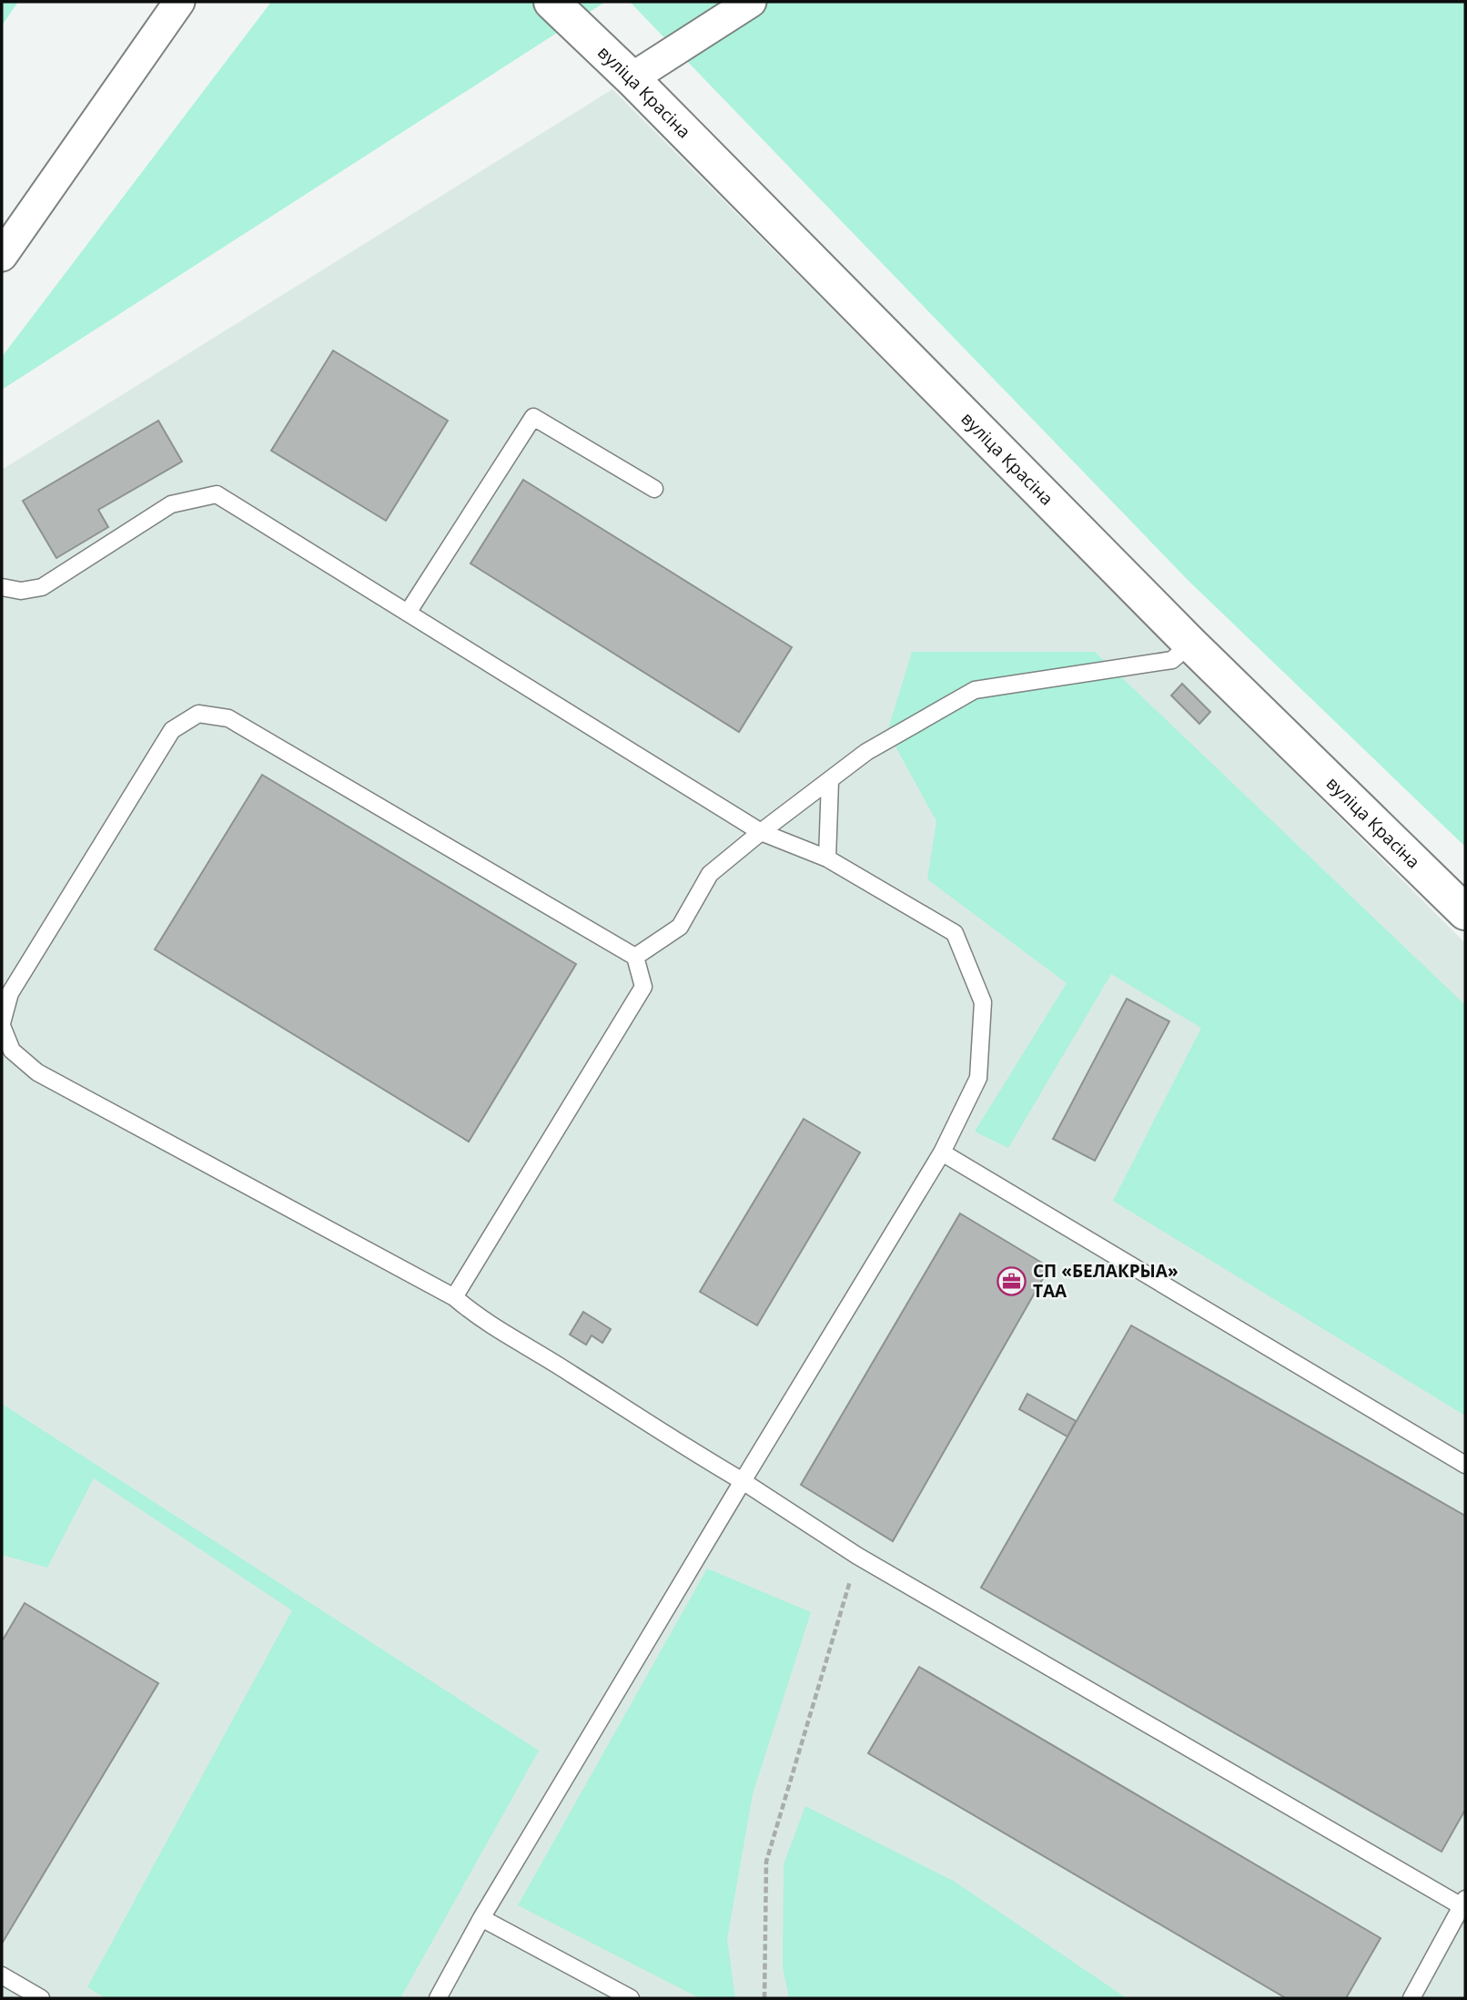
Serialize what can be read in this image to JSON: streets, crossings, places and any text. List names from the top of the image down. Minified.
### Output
{"streets":{"street":["вуліца Красіна"]},"places":{"office":["СП «БЕЛАКРЫА» ТАА"]}}
